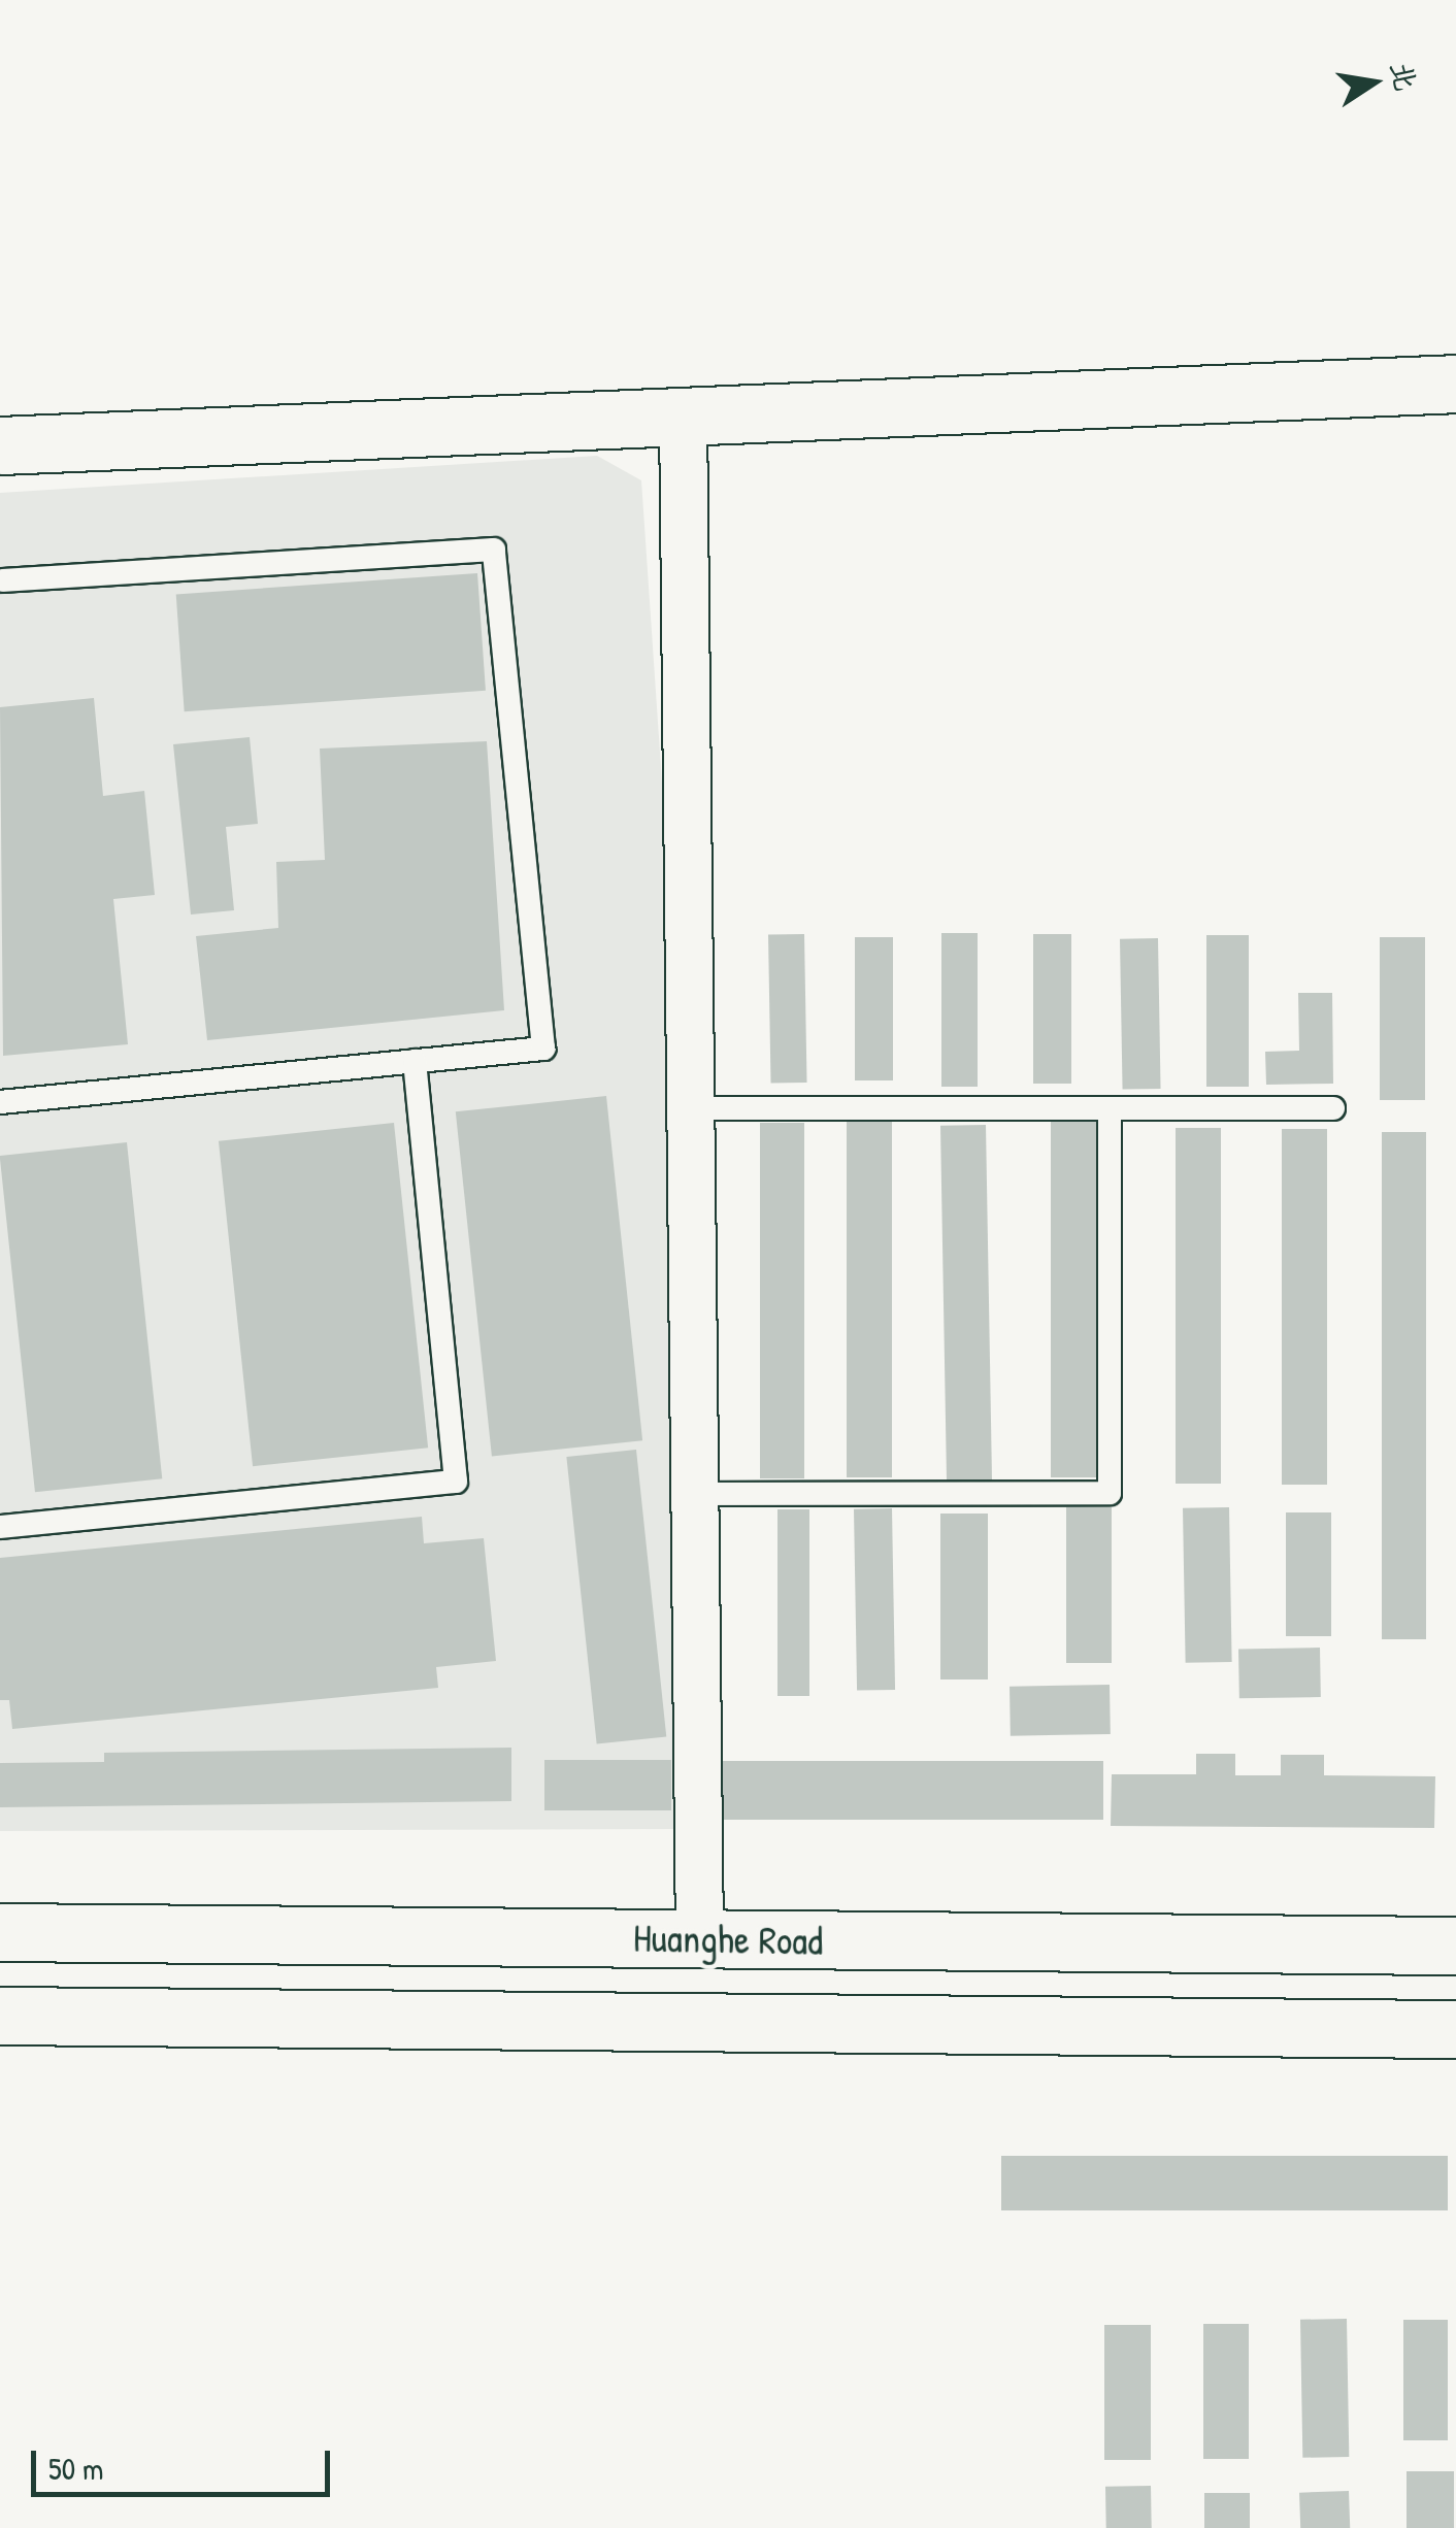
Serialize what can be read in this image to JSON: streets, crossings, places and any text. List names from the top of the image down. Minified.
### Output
{"streets":{"main road":["Huanghe Road"]},"scale_bar":"50 m","north":"right"}
